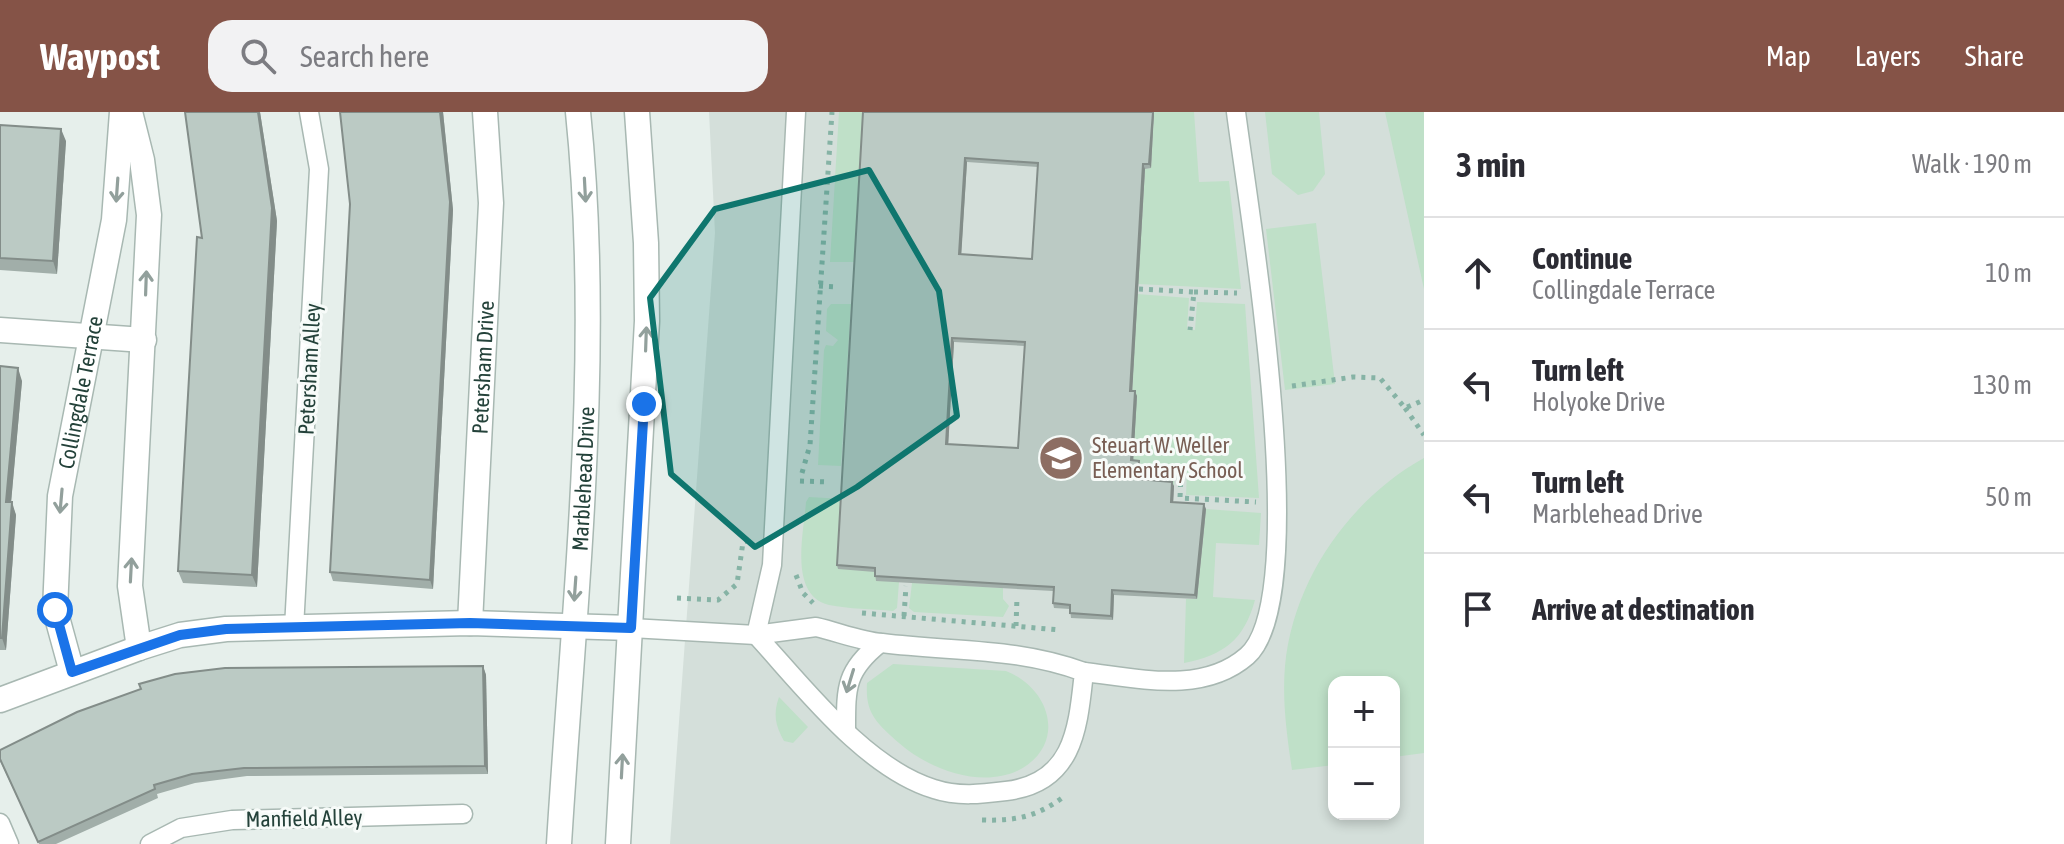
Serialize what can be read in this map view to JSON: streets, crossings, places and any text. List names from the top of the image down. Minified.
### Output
{"streets":{"street":["Petersham Drive","Collingdale Terrace","Marblehead Drive"],"lane":["Petersham Alley","Manfield Alley"]},"places":{"school or university":["Steuart W. Weller Elementary School"]},"page":{"header":"Waypost","search":"Search here","nav":["Map","Layers","Share"],"heading":["3 min","Walk · 190 m"],"list":[["Continue","Collingdale Terrace","10 m"],["Turn left","Holyoke Drive","130 m"],["Turn left","Marblehead Drive","50 m"],"Arrive at destination"],"map_buttons":["+","−"]}}
